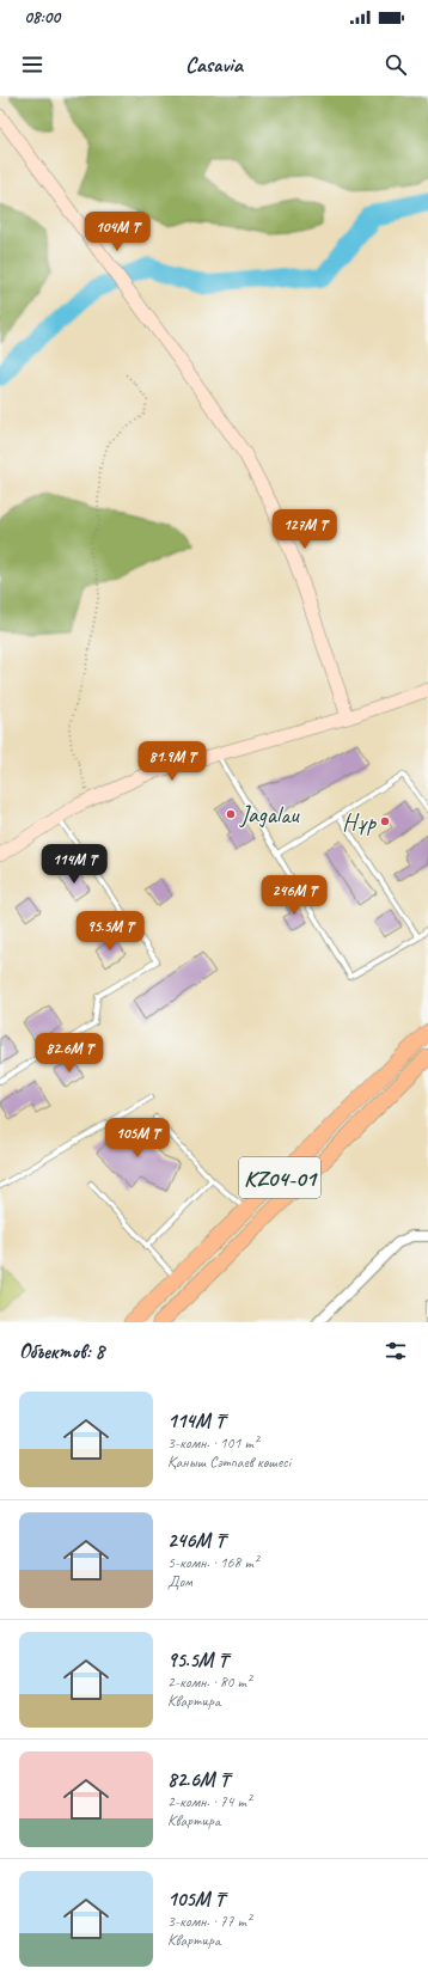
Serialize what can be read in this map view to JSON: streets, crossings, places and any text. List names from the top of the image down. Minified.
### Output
{"streets":{"main road":["KZ04-01"]},"places":["Jagalau","Нұр"],"page":{"status":"08:00","header":"Casavia","price":["104M ₸","127M ₸","81.9M ₸","114M ₸","246M ₸","95.5M ₸","82.6M ₸","105M ₸"],"heading":"Объектов: 8","list":[{"name":"114M ₸","note":"3-комн. · 101 m² · Қаныш Сәтпаев көшесі"},{"name":"246M ₸","note":"5-комн. · 168 m² · Дом"},{"name":"95.5M ₸","note":"2-комн. · 80 m² · Квартира"},{"name":"82.6M ₸","note":"2-комн. · 74 m² · Квартира"},{"name":"105M ₸","note":"3-комн. · 77 m² · Квартира"}]}}
